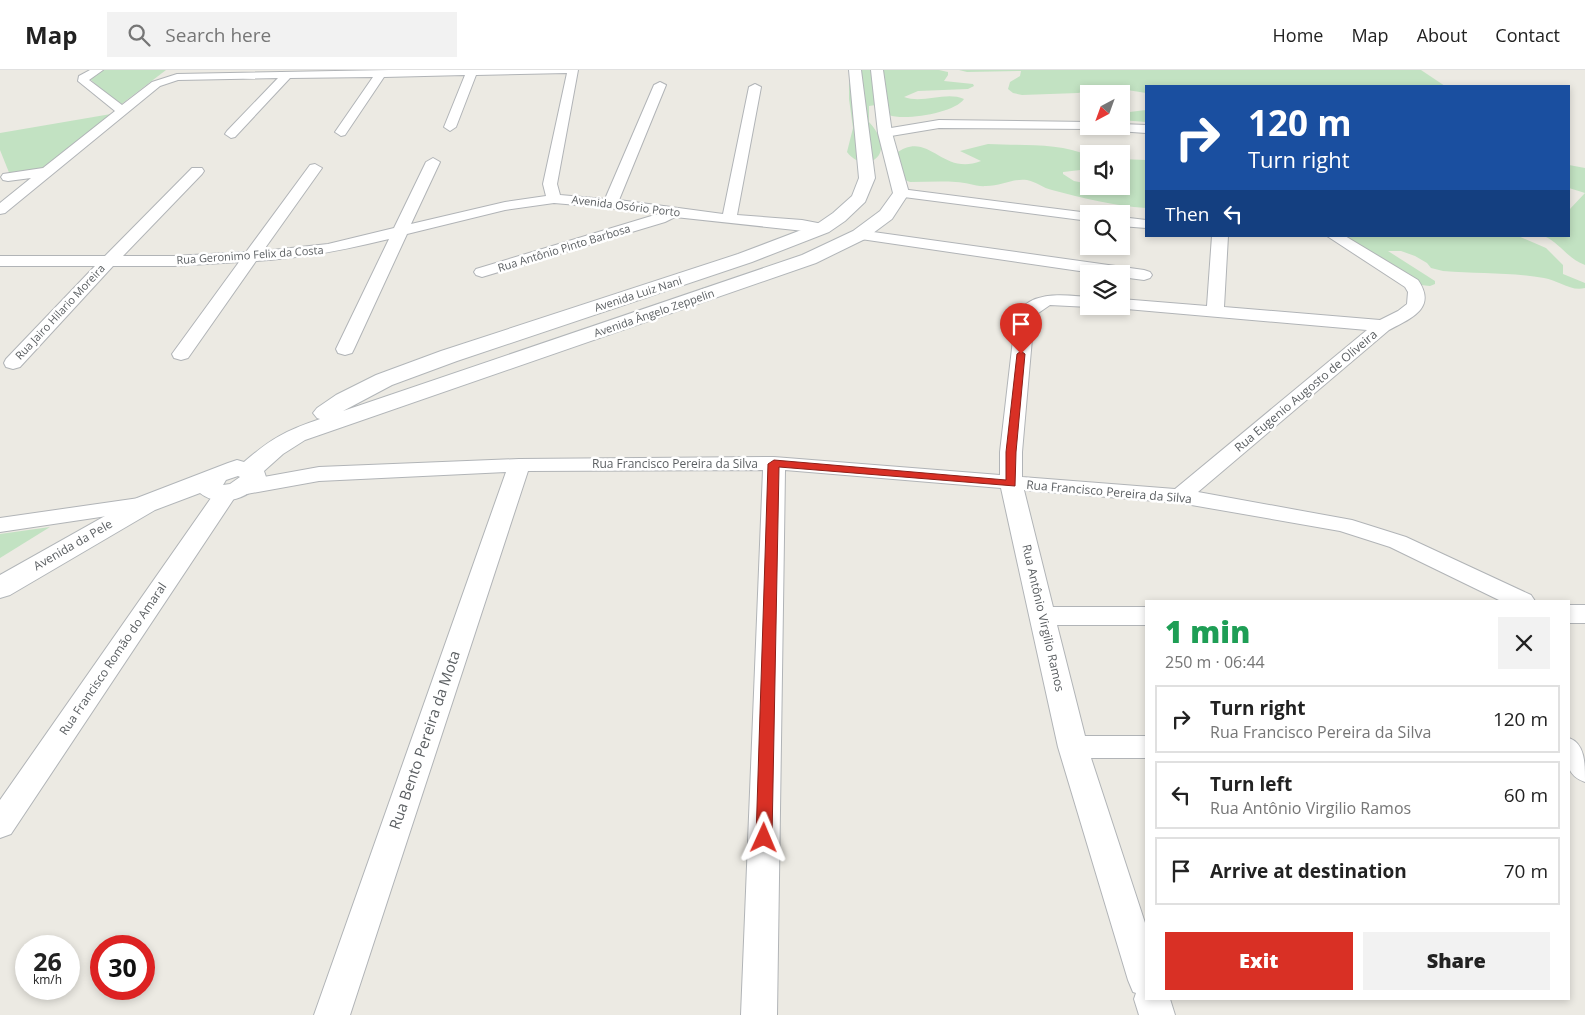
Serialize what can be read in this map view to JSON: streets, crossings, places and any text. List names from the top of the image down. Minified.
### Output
{"streets":{"street":["Avenida Osório Porto","Rua Antônio Pinto Barbosa","Rua Geronimo Felix da Costa","Avenida Luiz Nani","Rua Jairo Hilario Moreira","Avenida Ângelo Zeppelin","Rua Eugenio Augosto de Oliveira","Rua Francisco Pereira da Silva","Avenida da Pele","Rua Antônio Virgilio Ramos","Rua Francisco Romão do Amaral","Rua Bento Pereira da Mota"]},"crossings":[["Avenida Osório Porto","Rua Antônio Pinto Barbosa"],["Avenida Osório Porto","Rua Geronimo Felix da Costa"],["Rua Geronimo Felix da Costa","Rua Jairo Hilario Moreira"],["Avenida Luiz Nani","Avenida Ângelo Zeppelin"],["Avenida Ângelo Zeppelin","Rua Francisco Pereira da Silva"],["Avenida Ângelo Zeppelin","Rua Francisco Romão do Amaral"],["Rua Eugenio Augosto de Oliveira","Rua Francisco Pereira da Silva"],["Rua Francisco Pereira da Silva","Rua Antônio Virgilio Ramos"],["Rua Francisco Pereira da Silva","Rua Francisco Romão do Amaral"],["Rua Francisco Pereira da Silva","Rua Bento Pereira da Mota"]],"north":"bottom left","page":{"header":"Map","search":"Search here","nav":["Home","Map","About","Contact"],"turn":["120 m","Turn right"],"then":"Then","heading":["1 min","250 m · 06:44"],"list":[{"name":"Turn right","note":"Rua Francisco Pereira da Silva","value":"120 m"},{"name":"Turn left","note":"Rua Antônio Virgilio Ramos","value":"60 m"},{"name":"Arrive at destination","value":"70 m"}],"buttons":["Exit","Share"],"speed":"26 km/h","limit":"30"}}
